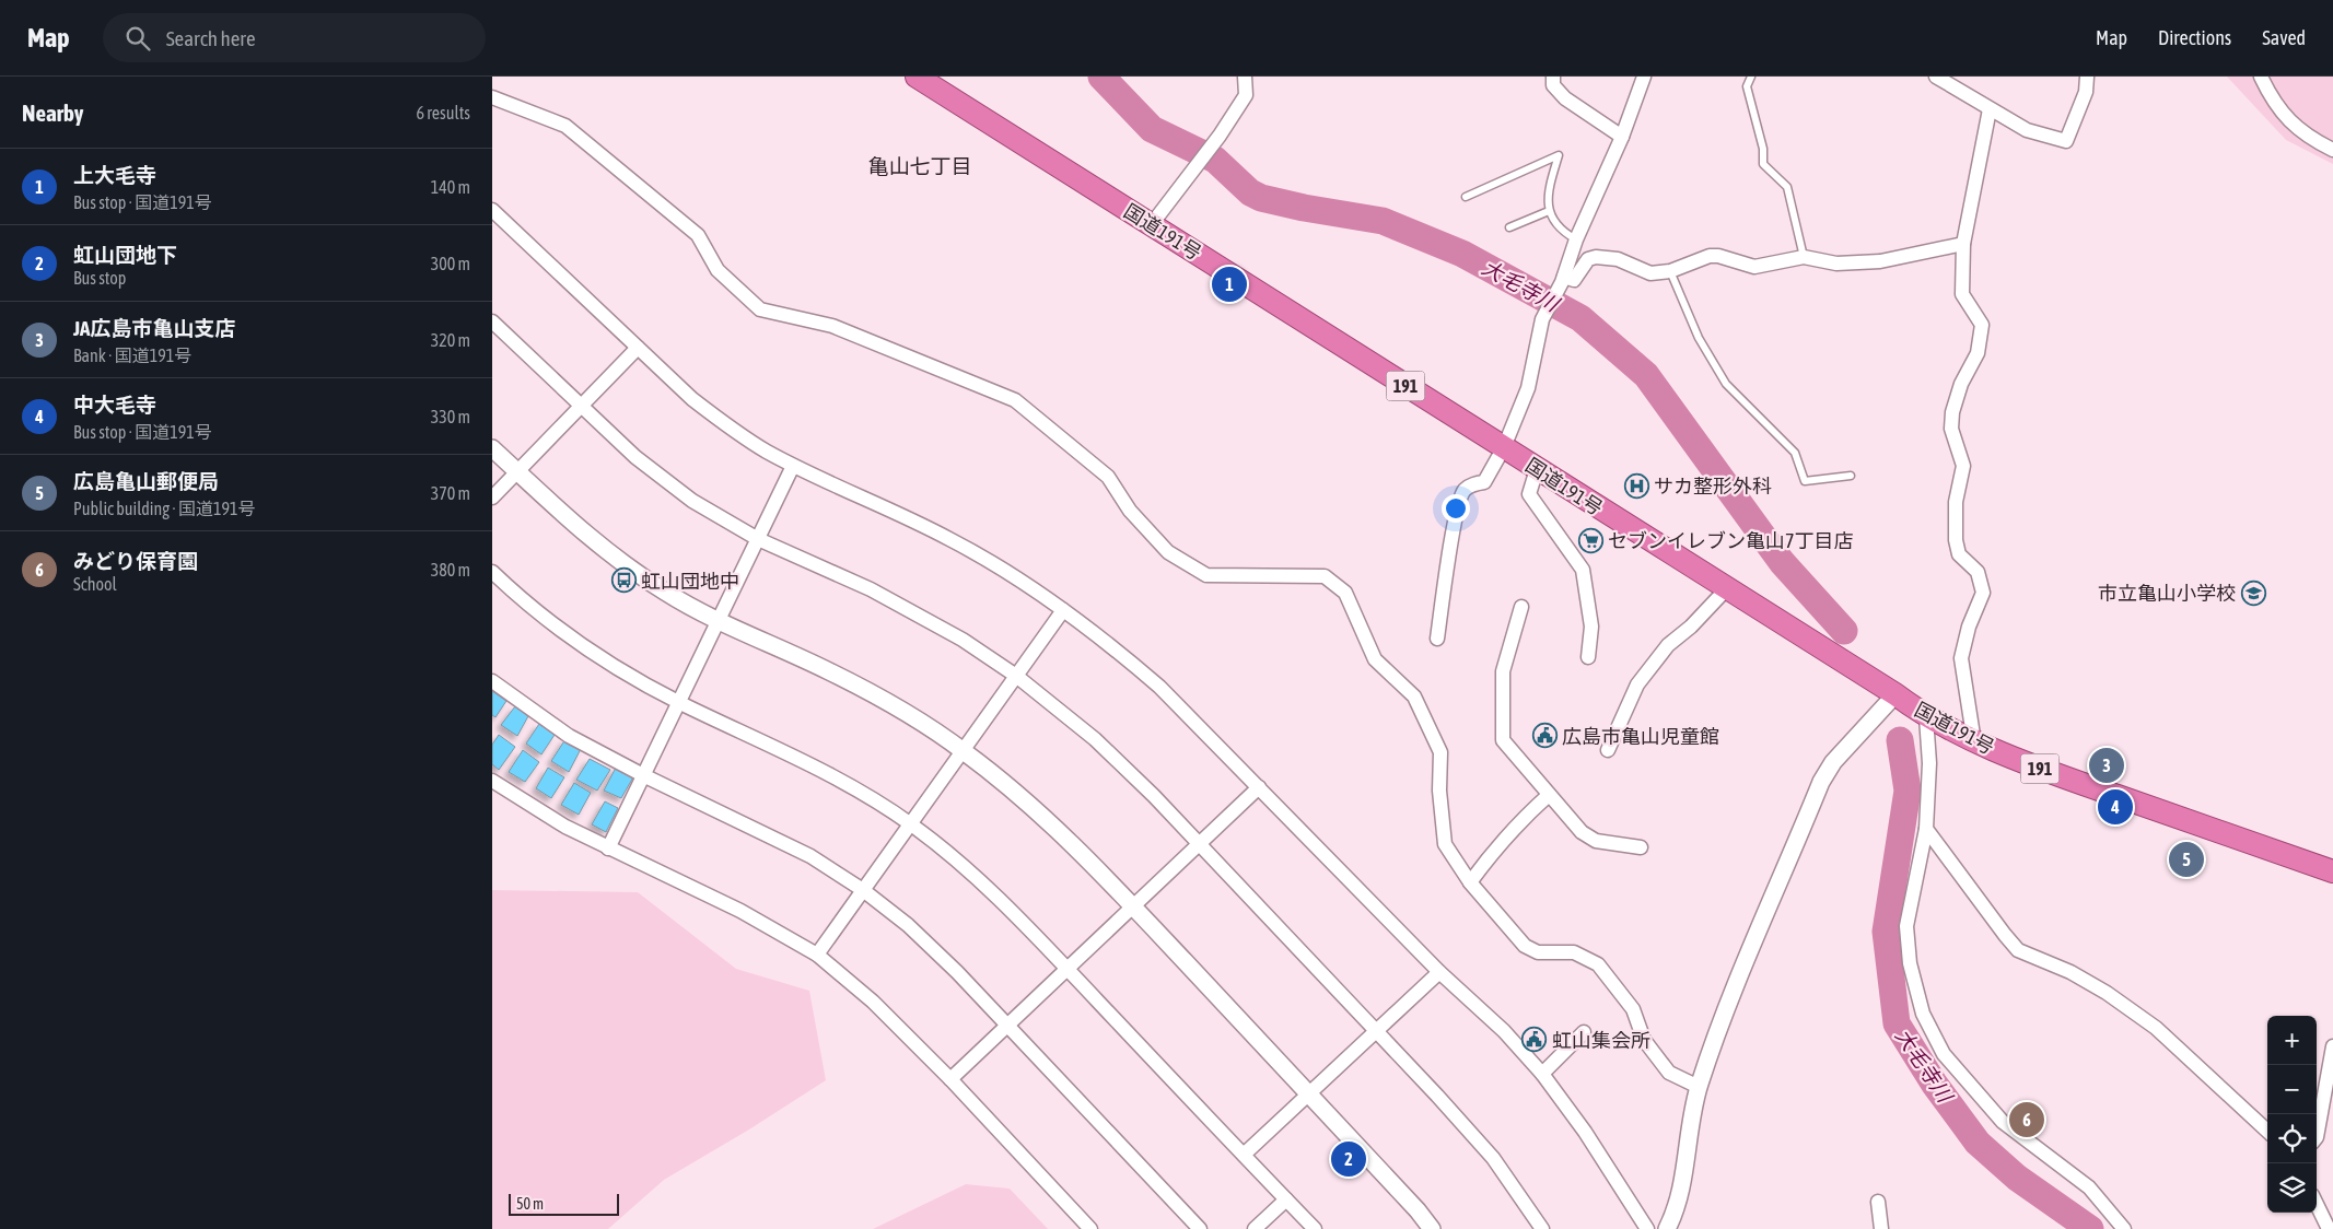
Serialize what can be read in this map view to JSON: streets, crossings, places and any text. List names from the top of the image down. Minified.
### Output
{"streets":{"highway":["国道191号","191"]},"districts":["亀山七丁目"],"water":["大毛寺川"],"places":{"hospital":["サカ整形外科"],"supermarket":["セブンイレブン亀山7丁目店"],"bus stop":["虹山団地中"],"school or university":["市立亀山小学校"],"public building":["広島市亀山児童館","虹山集会所"]},"scale_bar":"50 m","page":{"header":"Map","search":"Search here","nav":["Map","Directions","Saved"],"heading":["Nearby","6 results"],"list":[{"mark":"1","name":"上大毛寺","note":"Bus stop · 国道191号","value":"140 m"},{"mark":"2","name":"虹山団地下","note":"Bus stop","value":"300 m"},{"mark":"3","name":"JA広島市亀山支店","note":"Bank · 国道191号","value":"320 m"},{"mark":"4","name":"中大毛寺","note":"Bus stop · 国道191号","value":"330 m"},{"mark":"5","name":"広島亀山郵便局","note":"Public building · 国道191号","value":"370 m"},{"mark":"6","name":"みどり保育園","note":"School","value":"380 m"}],"pins":["1","3","4","5","6","2"],"map_buttons":["+","−"],"scale":"50 m"}}
